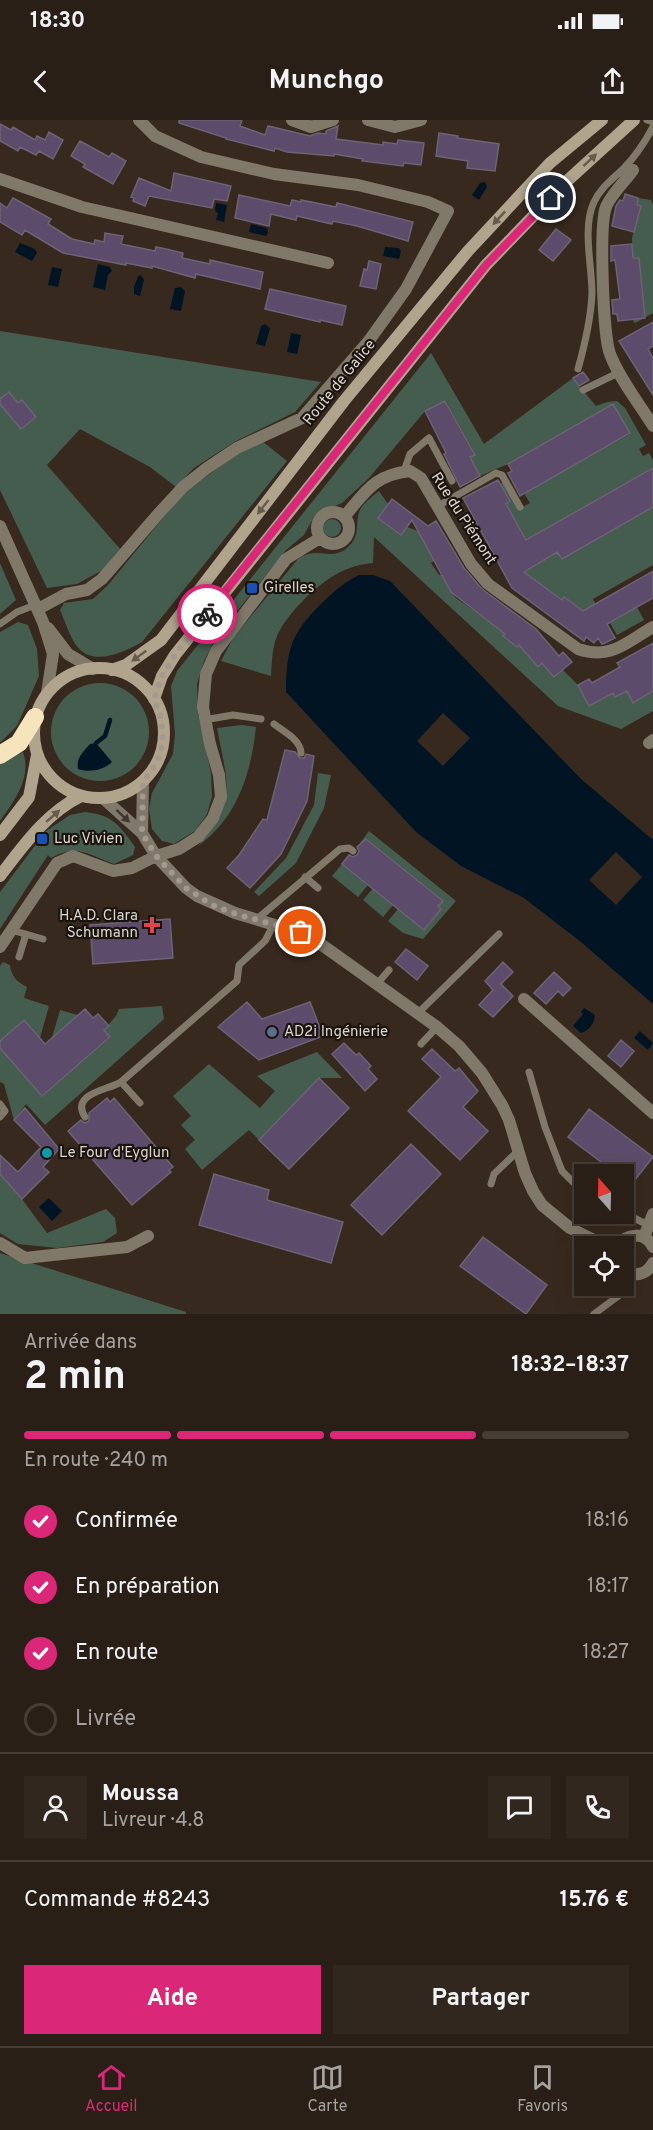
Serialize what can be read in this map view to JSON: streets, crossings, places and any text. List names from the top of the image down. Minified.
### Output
{"streets":{"main road":["Route de Galice"],"street":["Rue du Piémont"]},"places":{"transit":["Girelles","Luc Vivien"],"health":["H.A.D. Clara Schumann"],"other":["AD2i Ingénierie","Le Four d'Eyglun"]},"north":"top","page":{"status":"18:30","header":"Munchgo","heading":["2 min","Arrivée dans","18:32–18:37"],"panel":["Moussa","Livreur · 4.8","Commande #8243","15.76 €"],"bar":"En route · 240 m","list":[["Confirmée","18:16"],["En préparation","18:17"],["En route","18:27"],"Livrée"],"buttons":["Aide","Partager"],"tabs":["Accueil","Carte","Favoris"]}}
